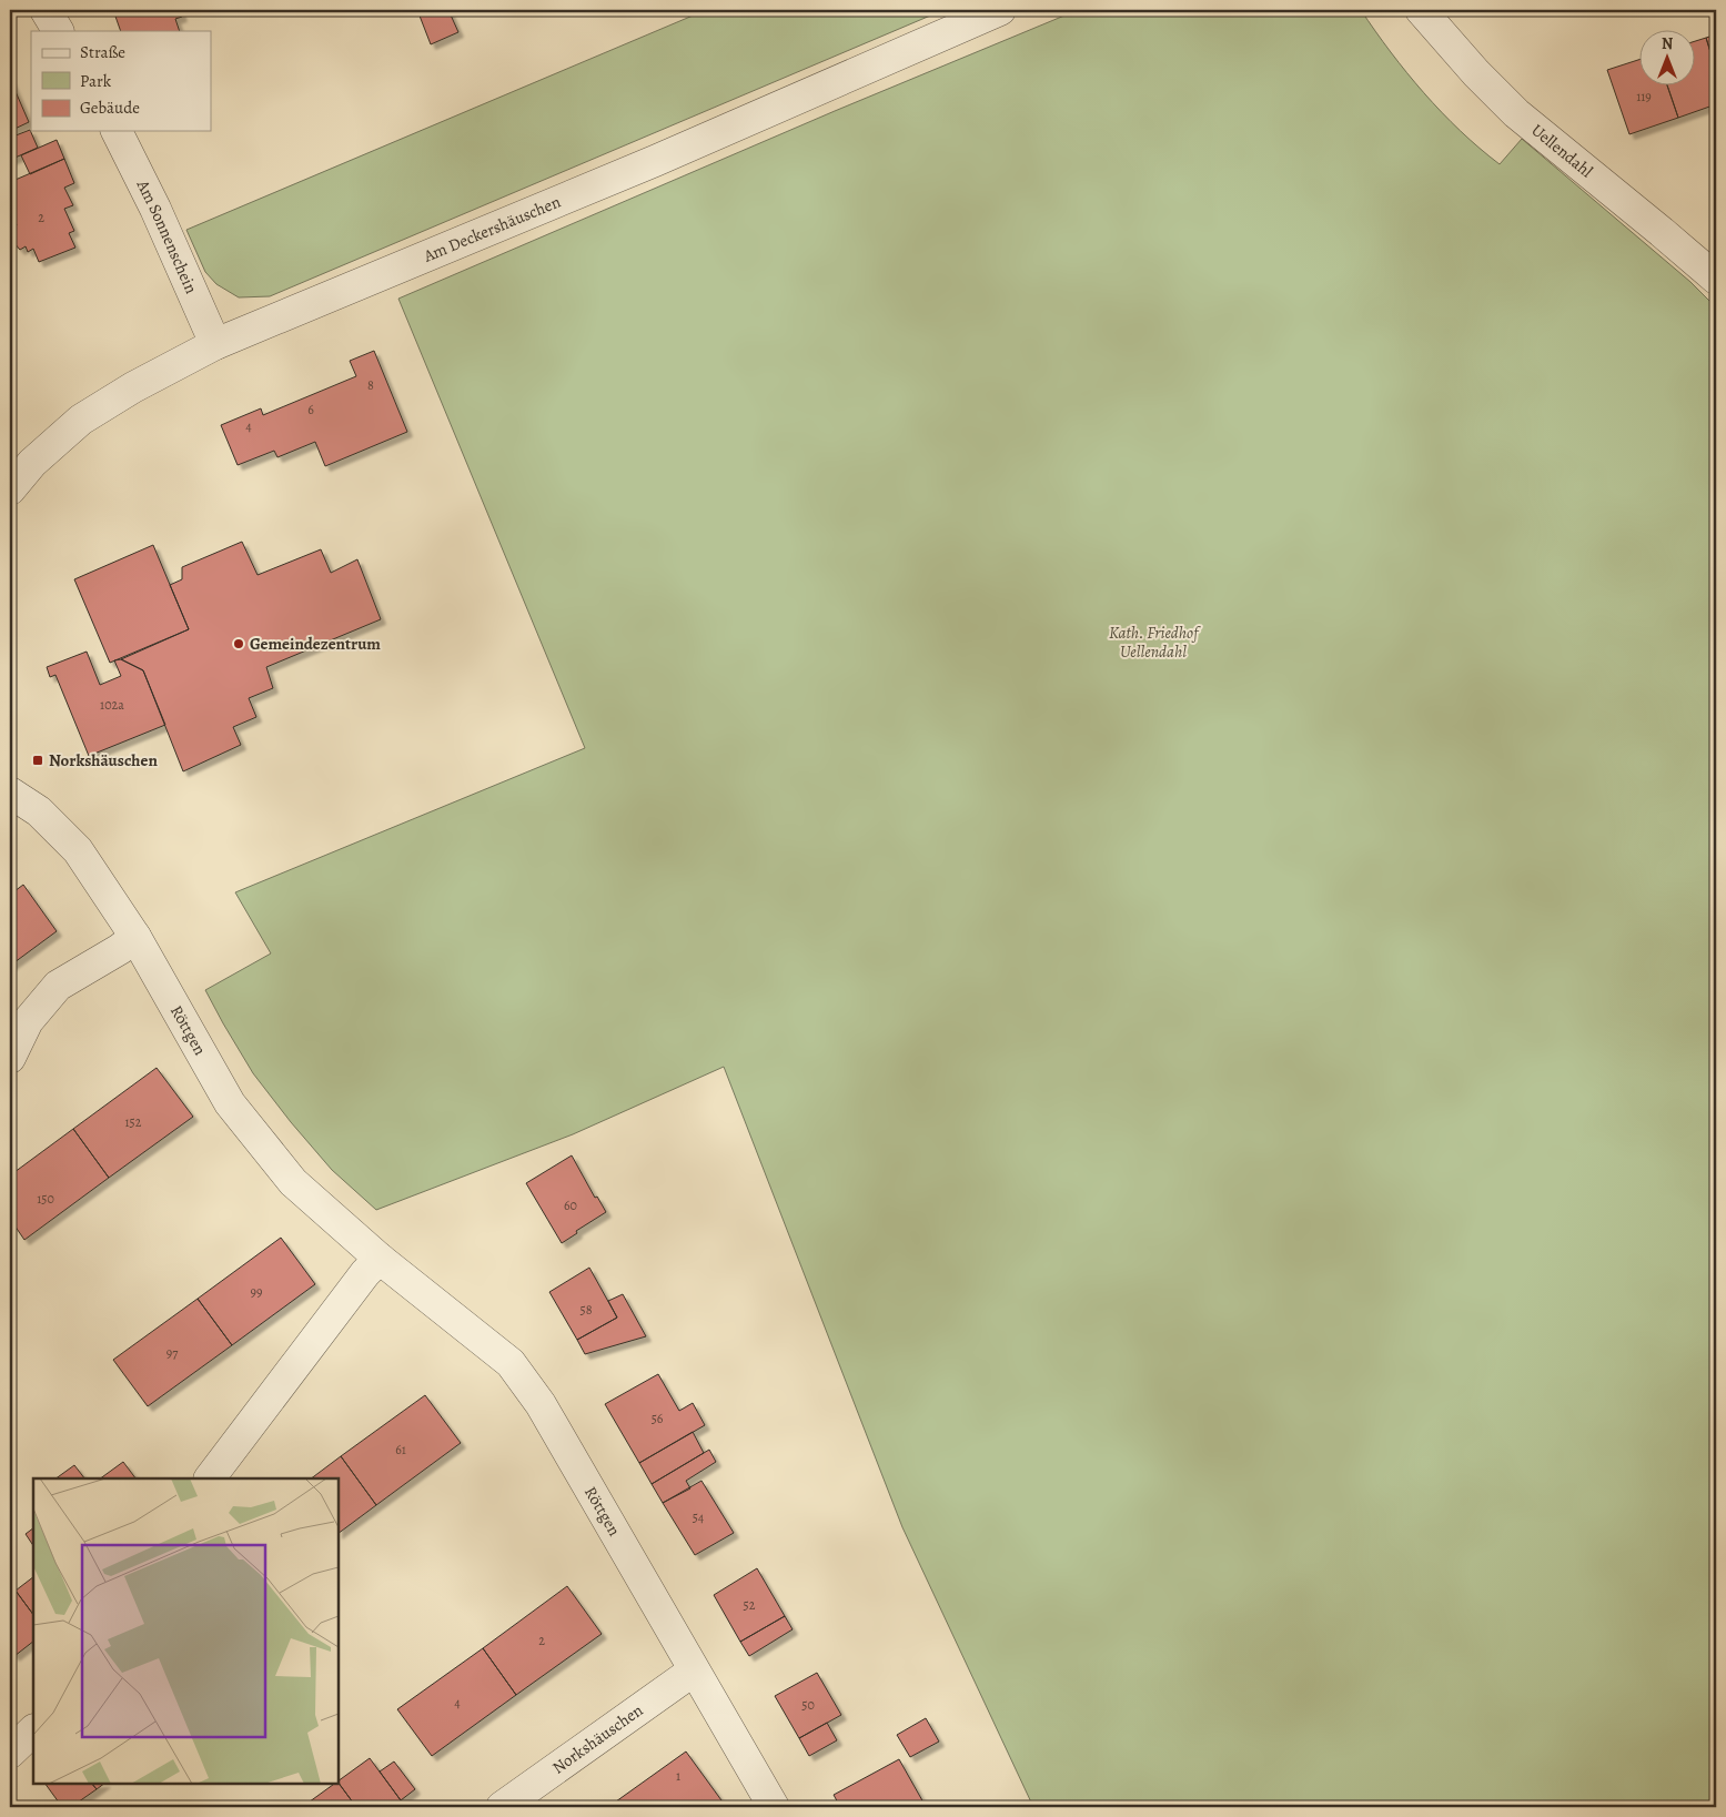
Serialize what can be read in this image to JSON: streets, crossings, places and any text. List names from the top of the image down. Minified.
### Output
{"streets":{"street":["Uellendahl","Am Deckershäuschen","Am Sonnenschein","Röttgen","Norkshäuschen"]},"crossings":[["Am Deckershäuschen","Am Sonnenschein"],["Röttgen","Norkshäuschen"]],"parks":["Kath. Friedhof Uellendahl"],"places":{"other":["Gemeindezentrum"],"transit":["Norkshäuschen"]},"house_numbers":["119","2","8","6","4","102a","152","150","60","99","58","97","56","61","54","52","2","4","50","1"],"legend":["Straße","Park","Gebäude"],"north":"top"}
